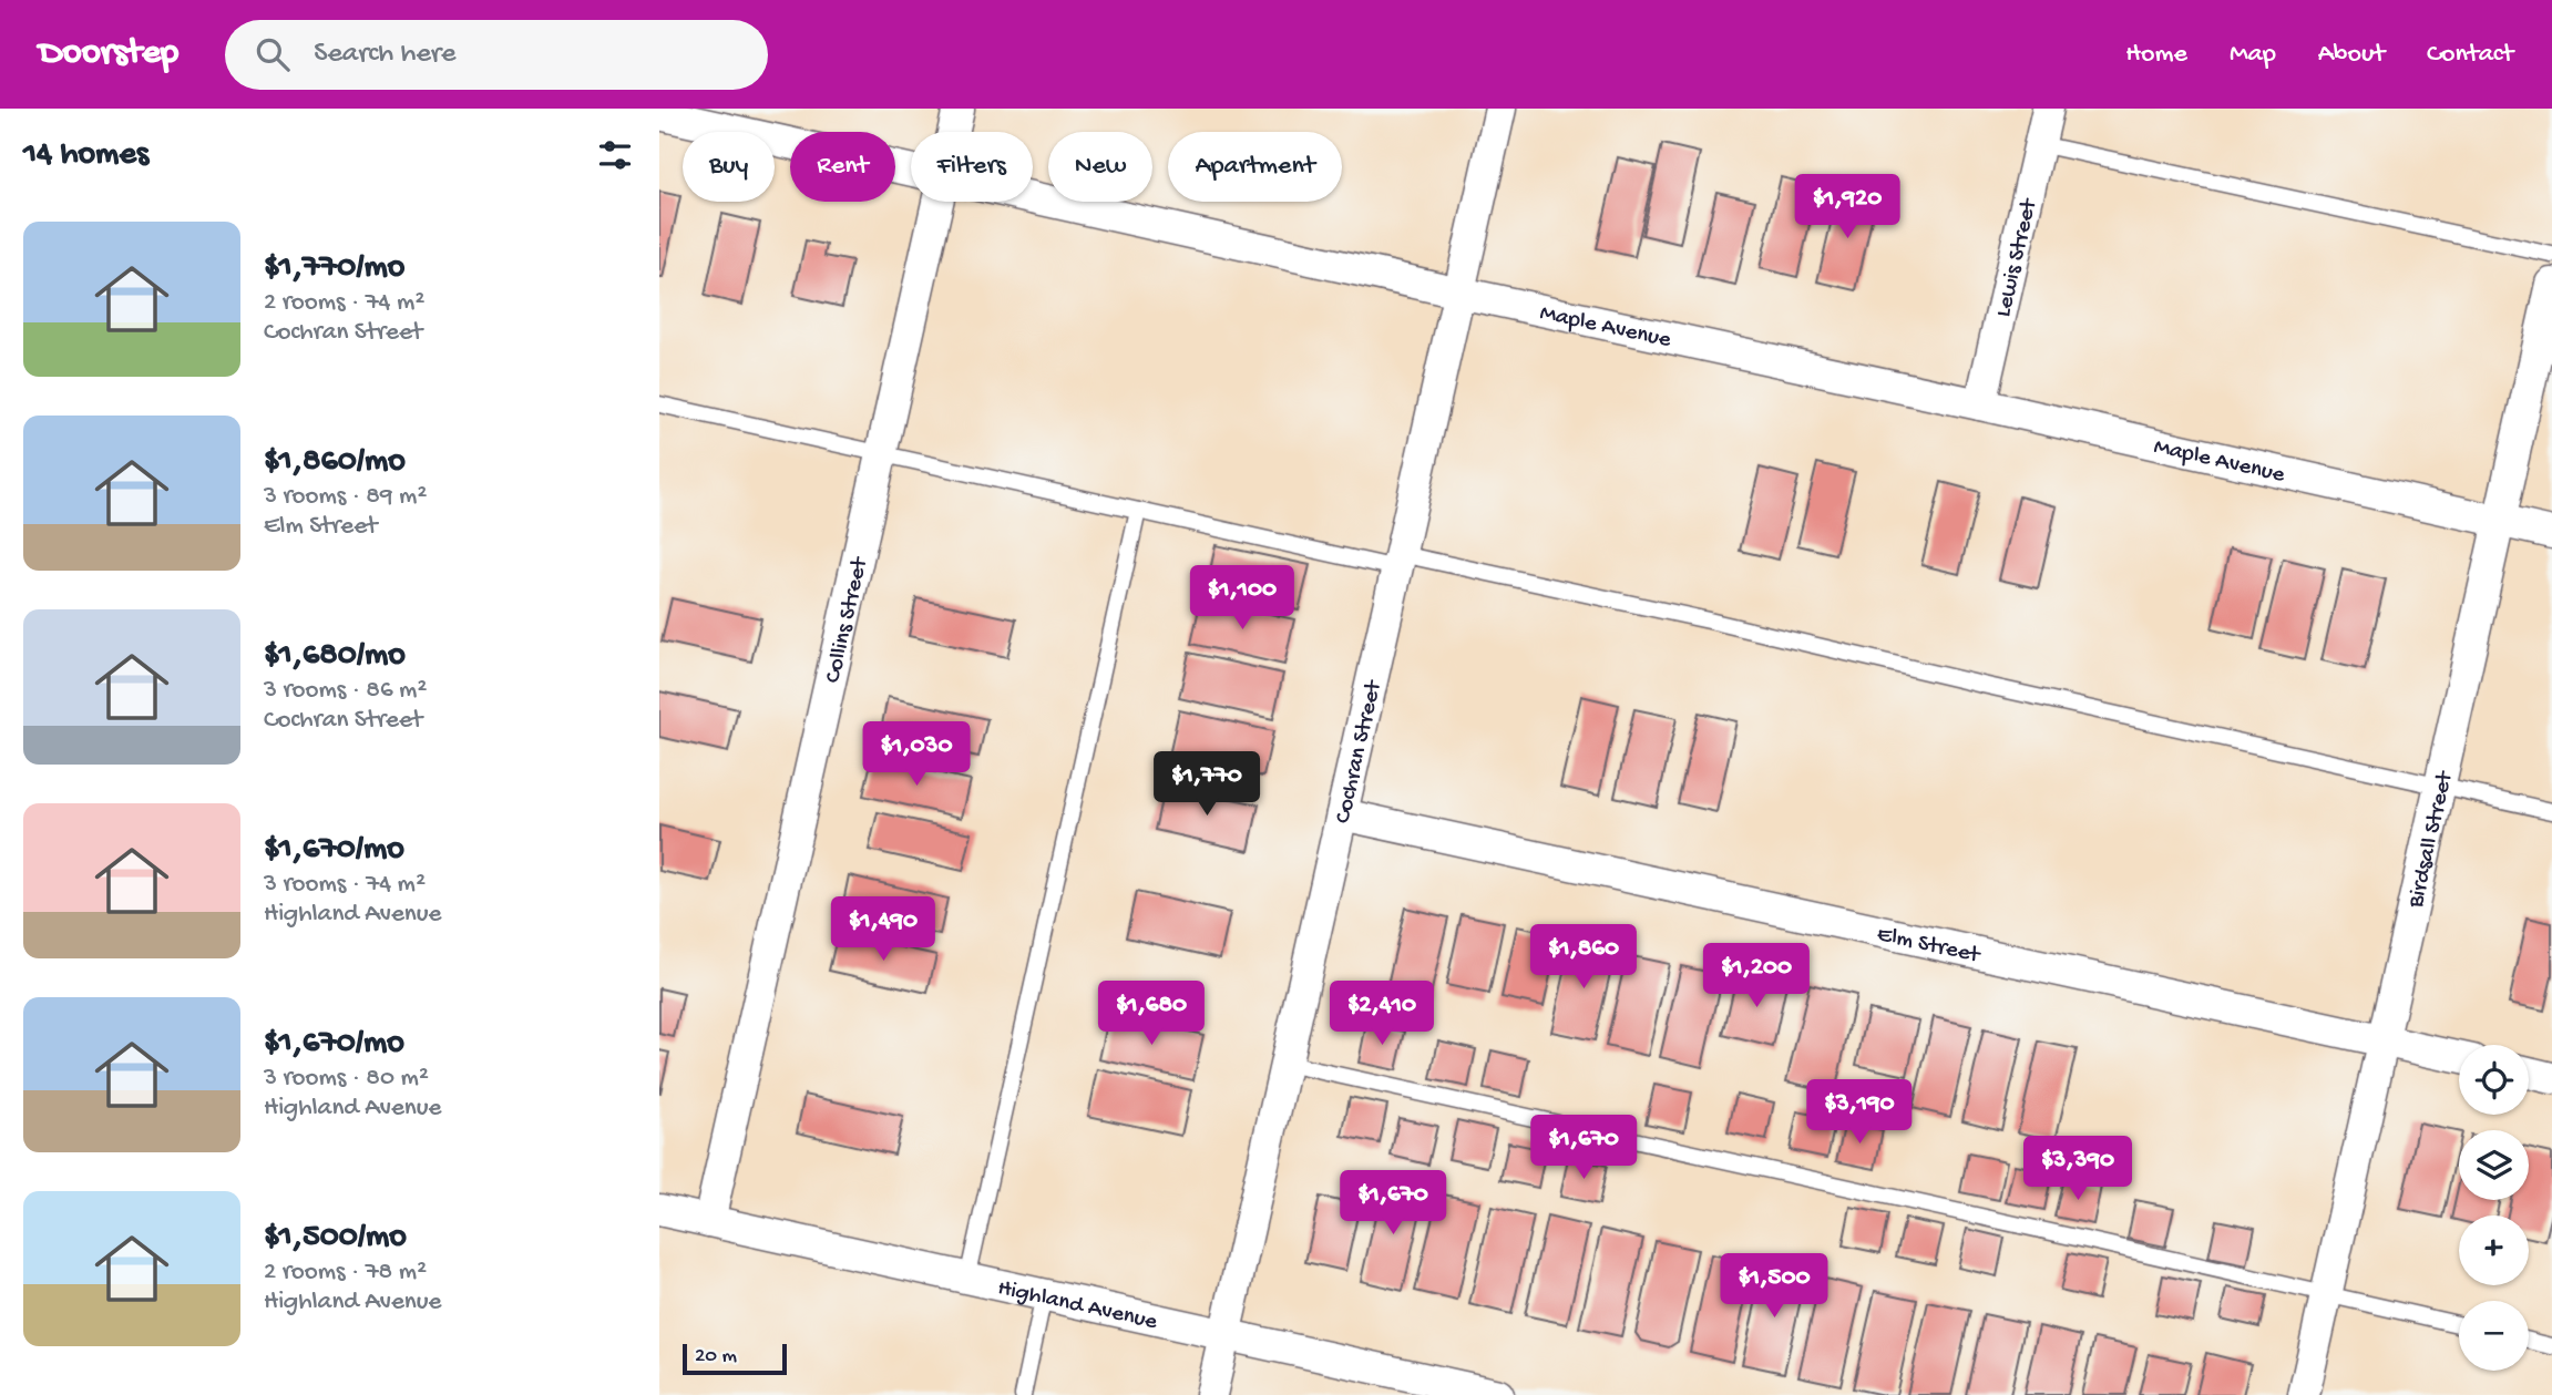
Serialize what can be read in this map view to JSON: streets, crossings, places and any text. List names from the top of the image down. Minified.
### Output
{"streets":{"street":["Lewis Street","Maple Avenue","Collins Street","Cochran Street","Birdsall Street","Elm Street","Highland Avenue"]},"crossings":[["Lewis Street","Maple Avenue"],["Maple Avenue","Cochran Street"],["Maple Avenue","Birdsall Street"],["Collins Street","Highland Avenue"],["Cochran Street","Elm Street"],["Cochran Street","Highland Avenue"],["Birdsall Street","Elm Street"]],"scale_bar":"20 m","page":{"header":"Doorstep","search":"Search here","nav":["Home","Map","About","Contact"],"heading":"14 homes","chip":["Buy","Rent","Filters","New","Apartment"],"price":["$1,920","$1,100","$1,030","$1,770","$1,490","$1,860","$1,200","$1,680","$2,410","$3,190","$1,670","$3,390","$1,670","$1,500"],"list":[{"name":"$1,770/mo","note":"2 rooms · 74 m² · Cochran Street"},{"name":"$1,860/mo","note":"3 rooms · 89 m² · Elm Street"},{"name":"$1,680/mo","note":"3 rooms · 86 m² · Cochran Street"},{"name":"$1,670/mo","note":"3 rooms · 74 m² · Highland Avenue"},{"name":"$1,670/mo","note":"3 rooms · 80 m² · Highland Avenue"},{"name":"$1,500/mo","note":"2 rooms · 78 m² · Highland Avenue"}],"map_buttons":["+","−"],"scale":"20 m"}}
